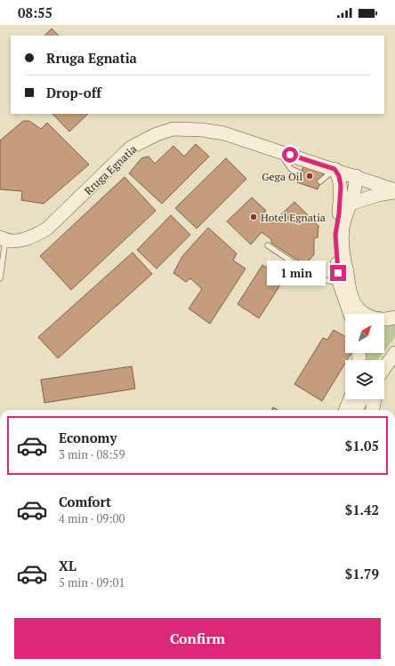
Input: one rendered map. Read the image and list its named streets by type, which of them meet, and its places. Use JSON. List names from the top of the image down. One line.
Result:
{"streets":{"main road":["Rruga Egnatia"]},"places":["Gega Oil","Hotel Egnatia"],"north":"top right","page":{"status":"08:55","banner":["Rruga Egnatia","Drop-off"],"bubble":"1 min","list":[{"name":"Economy","note":"3 min · 08:59","value":"$1.05"},{"name":"Comfort","note":"4 min · 09:00","value":"$1.42"},{"name":"XL","note":"5 min · 09:01","value":"$1.79"}],"buttons":"Confirm"}}
